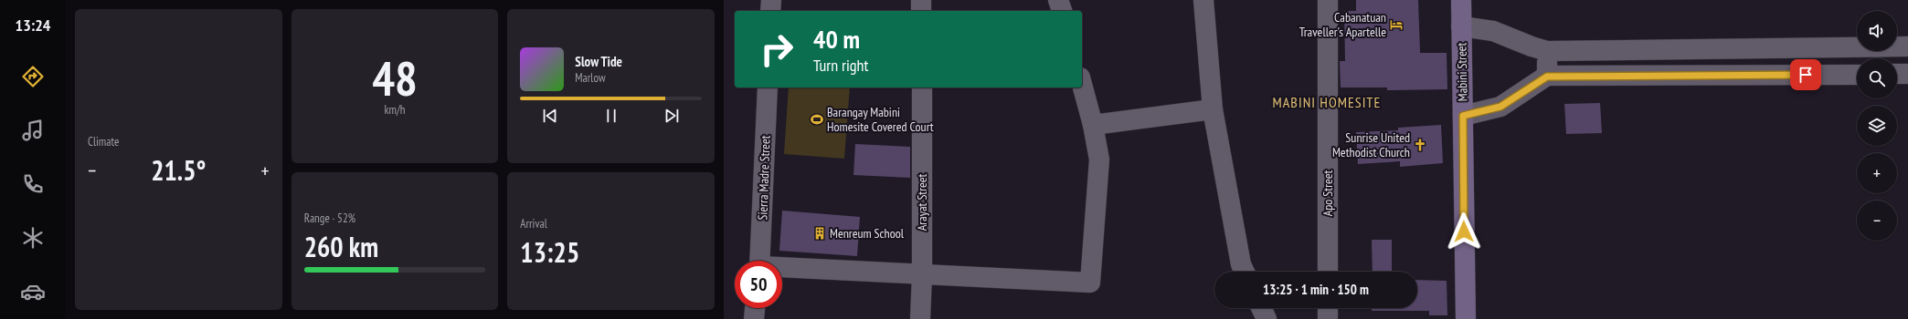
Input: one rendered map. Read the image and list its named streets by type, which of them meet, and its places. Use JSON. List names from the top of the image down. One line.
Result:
{"streets":{"main road":["Mabini Street"],"street":["Sierra Madre Street","Apo Street","Arayat Street"]},"districts":["MABINI HOMESITE"],"places":{"hotel":["Cabanatuan Traveller's Apartelle"],"sports":["Barangay Mabini Homesite Covered Court"],"church":["Sunrise United Methodist Church"],"building":["Menreum School"]},"page":{"tabs":"13:24","tile":["Climate",["48","km/h"],["Range · 52%","260 km"],["Arrival","13:25"]],"map_buttons":["+","−"],"turn":["40 m","Turn right"],"song":["Slow Tide","Marlow"],"heat":["−","21.5°","+"],"limit":"50","trip":"13:25 · 1 min · 150 m"}}
